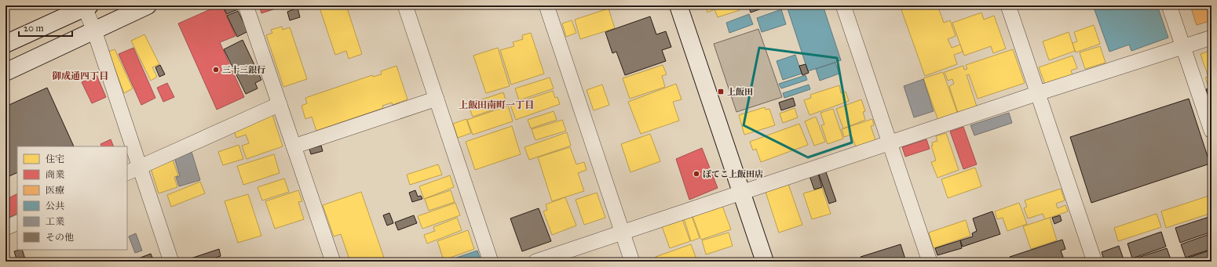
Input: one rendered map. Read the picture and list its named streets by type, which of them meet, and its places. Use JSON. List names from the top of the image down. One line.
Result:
{"districts":["御成通四丁目","上飯田南町一丁目"],"places":{"other":["三十三銀行","ぼてこ上飯田店"],"transit":["上飯田"]},"legend":["住宅","商業","医療","公共","工業","その他"],"scale_bar":"20 m"}
